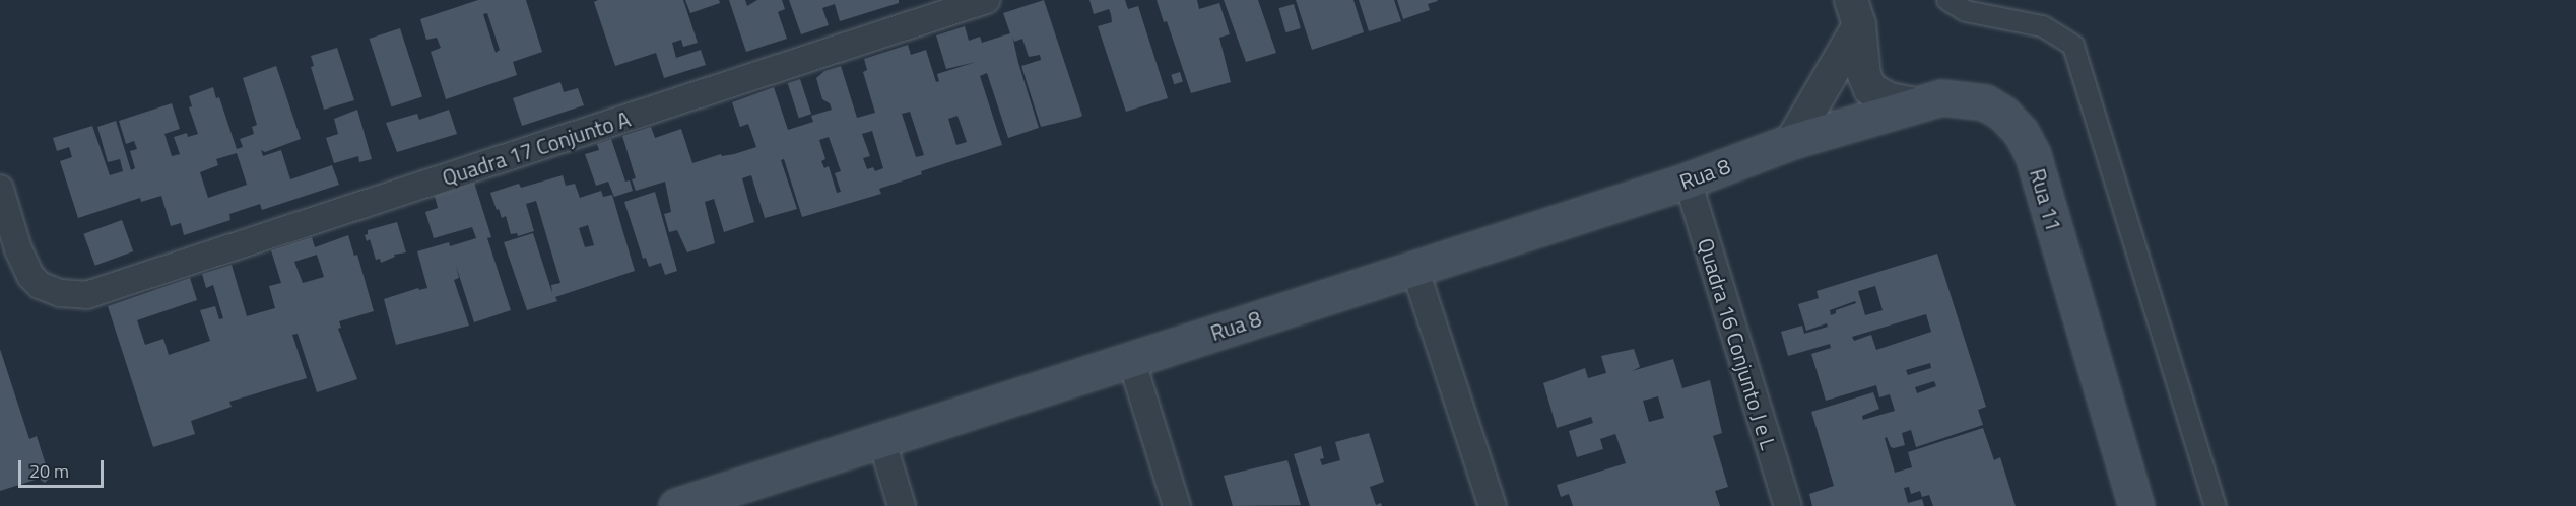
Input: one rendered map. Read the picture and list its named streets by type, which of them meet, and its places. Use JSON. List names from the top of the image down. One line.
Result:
{"streets":{"main road":["Rua 8","Rua 11"],"street":["Quadra 17 Conjunto A","Quadra 16 Conjunto J e L"]},"crossings":[["Rua 8","Rua 11"],["Rua 8","Quadra 16 Conjunto J e L"]],"scale_bar":"20 m"}
